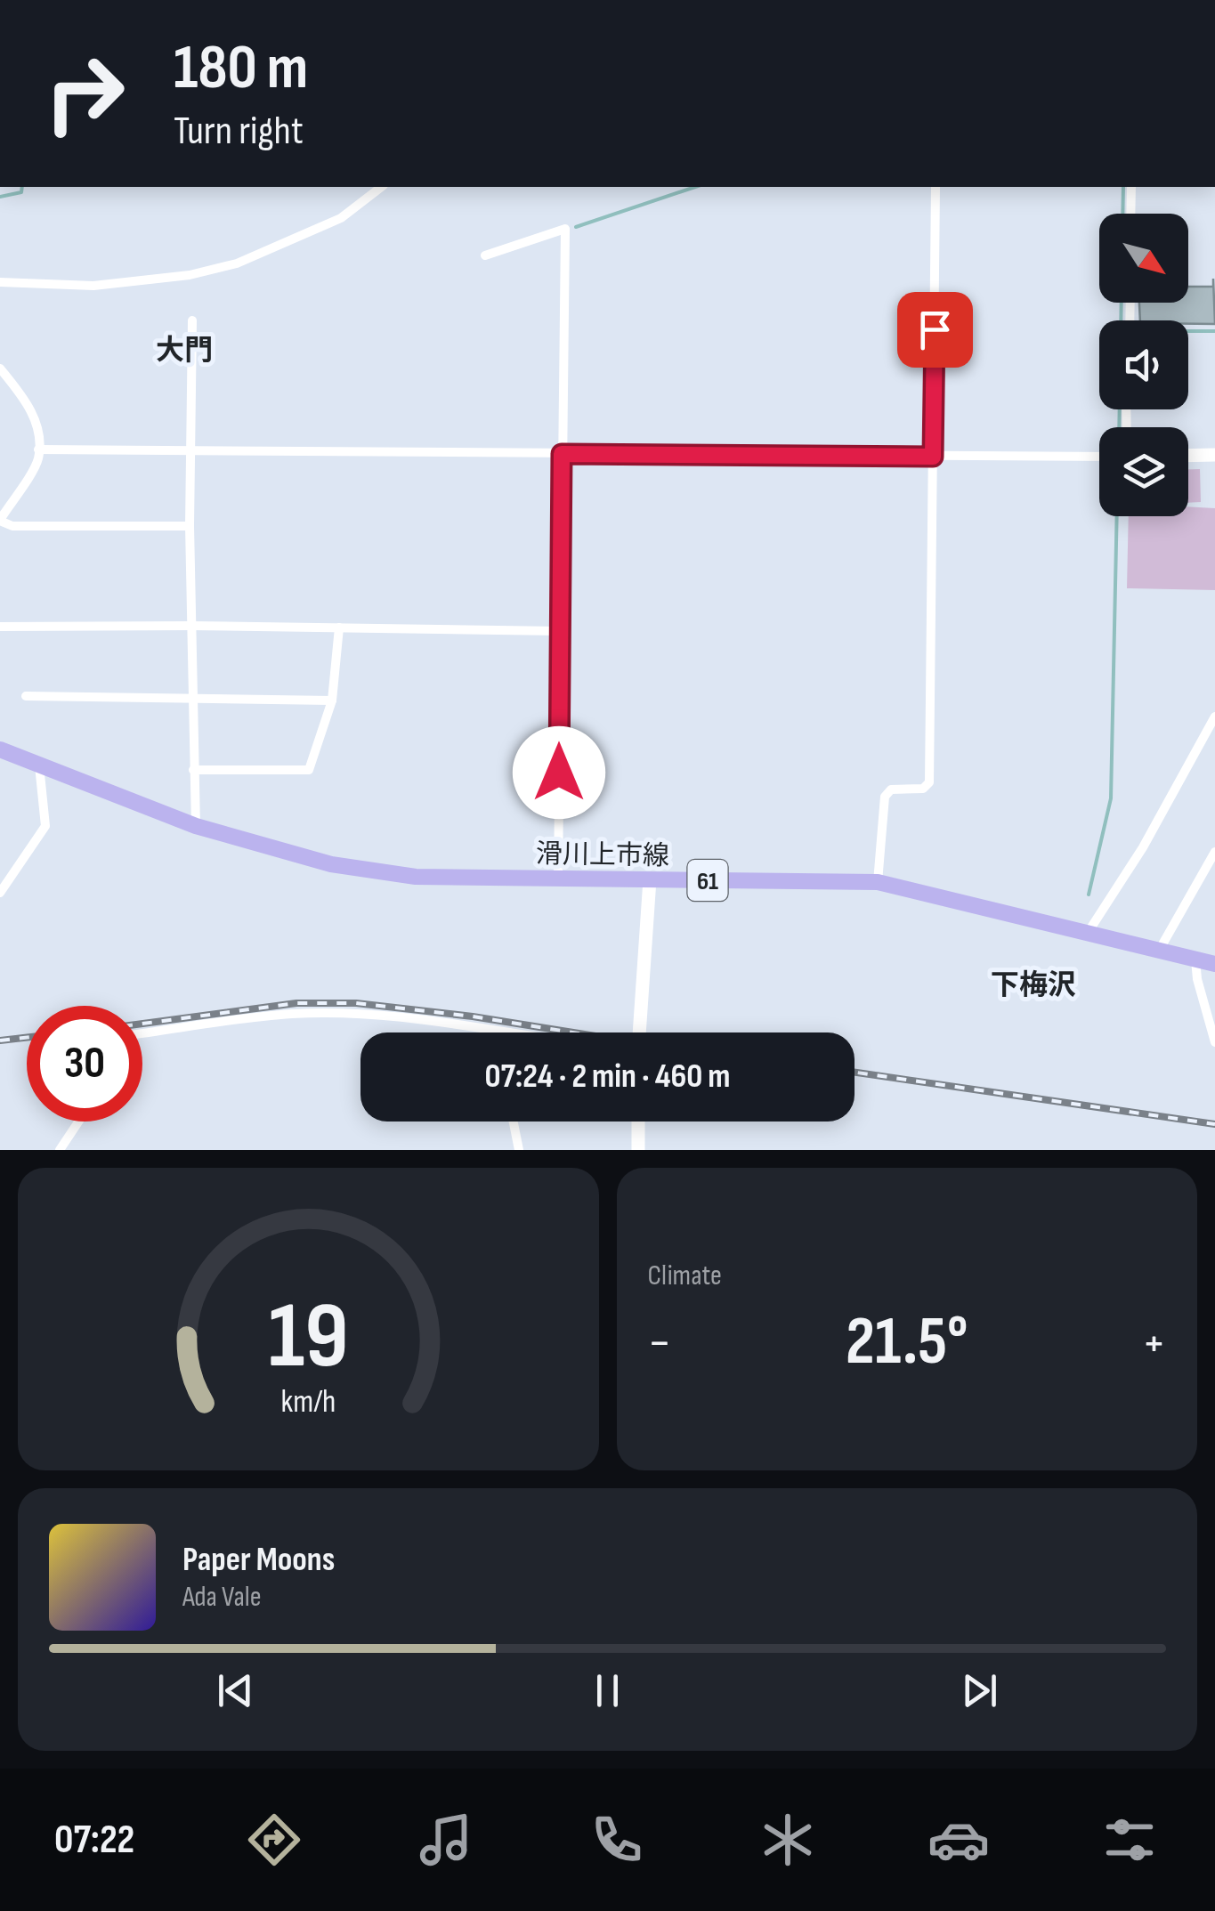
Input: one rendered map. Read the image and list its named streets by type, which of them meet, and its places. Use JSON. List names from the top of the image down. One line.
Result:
{"streets":{"main road":["滑川上市線","61"]},"districts":["大門","下梅沢"],"north":"bottom right","page":{"turn":["180 m","Turn right"],"limit":"30","trip":"07:24 · 2 min · 460 m","tile":"Climate","heat":["−","21.5°","+"],"song":["Paper Moons","Ada Vale"],"tabs":"07:22","gauge":["19","km/h"]}}
